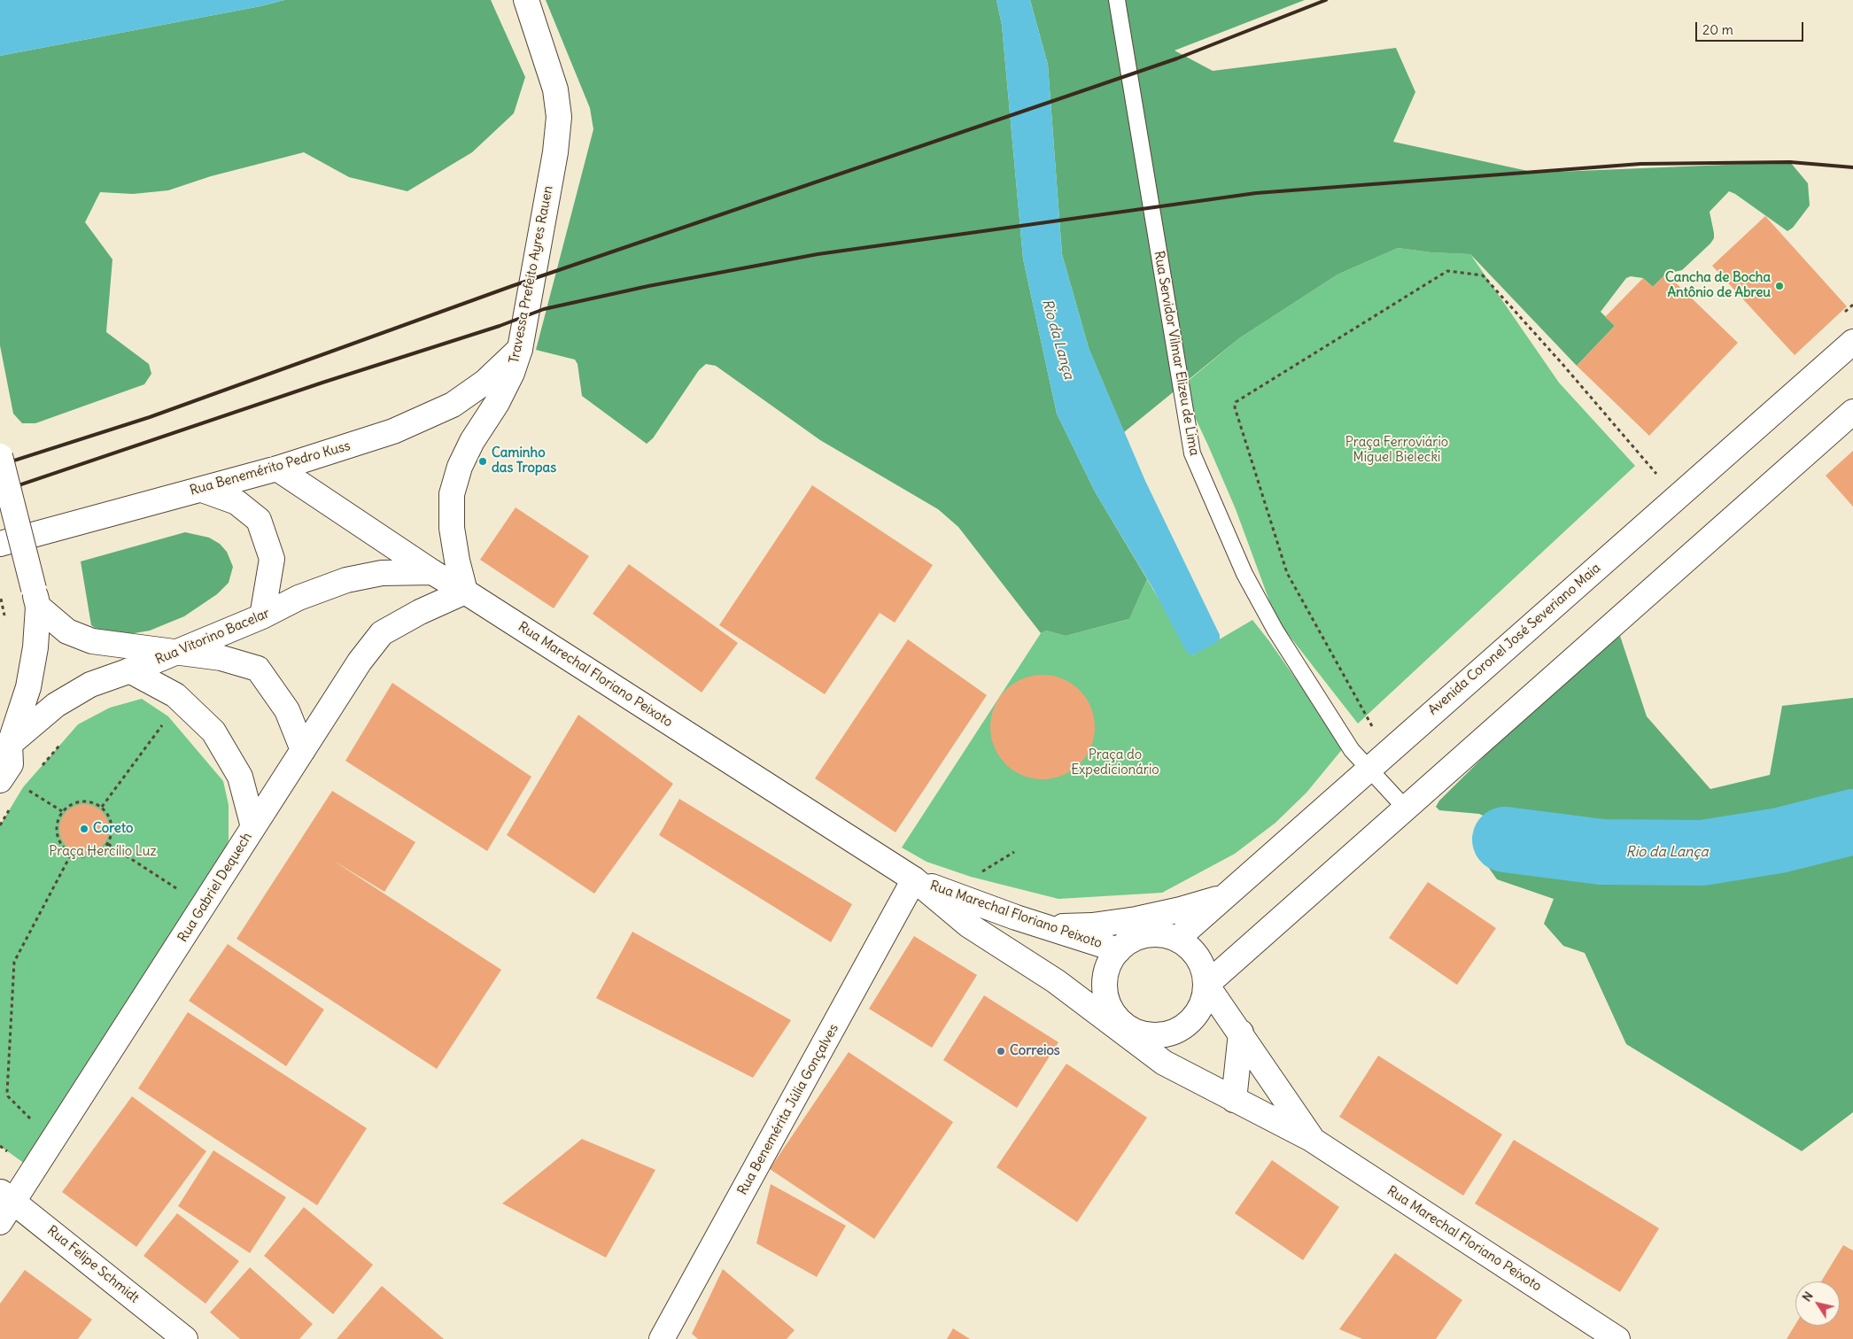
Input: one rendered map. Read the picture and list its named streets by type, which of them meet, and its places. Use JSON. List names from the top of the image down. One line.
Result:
{"streets":{"main road":["Travessa Prefeito Ayres Rauen","Rua Benemérito Pedro Kuss","Rua Vitorino Bacelar","Avenida Coronel José Severiano Maia","Rua Marechal Floriano Peixoto","Rua Gabriel Dequech","Rua Benemérita Júlia Gonçalves","Rua Felipe Schmidt"],"lane":["Rua Servidor Vilmar Elizeu de Lima"]},"crossings":[["Travessa Prefeito Ayres Rauen","Rua Benemérito Pedro Kuss"],["Travessa Prefeito Ayres Rauen","Rua Marechal Floriano Peixoto"],["Travessa Prefeito Ayres Rauen","Rua Gabriel Dequech"],["Rua Servidor Vilmar Elizeu de Lima","Avenida Coronel José Severiano Maia"],["Rua Benemérito Pedro Kuss","Rua Marechal Floriano Peixoto"],["Rua Vitorino Bacelar","Rua Marechal Floriano Peixoto"],["Avenida Coronel José Severiano Maia","Rua Marechal Floriano Peixoto"],["Rua Marechal Floriano Peixoto","Rua Gabriel Dequech"],["Rua Marechal Floriano Peixoto","Rua Benemérita Júlia Gonçalves"],["Rua Gabriel Dequech","Rua Felipe Schmidt"]],"water":["Rio da Lança"],"parks":["Praça Ferroviário Miguel Bielecki","Praça do Expedicionário","Praça Hercílio Luz"],"places":["Cancha de Bocha Antônio de Abreu","Caminho das Tropas","Coreto","Correios"],"scale_bar":"20 m","north":"top left"}
